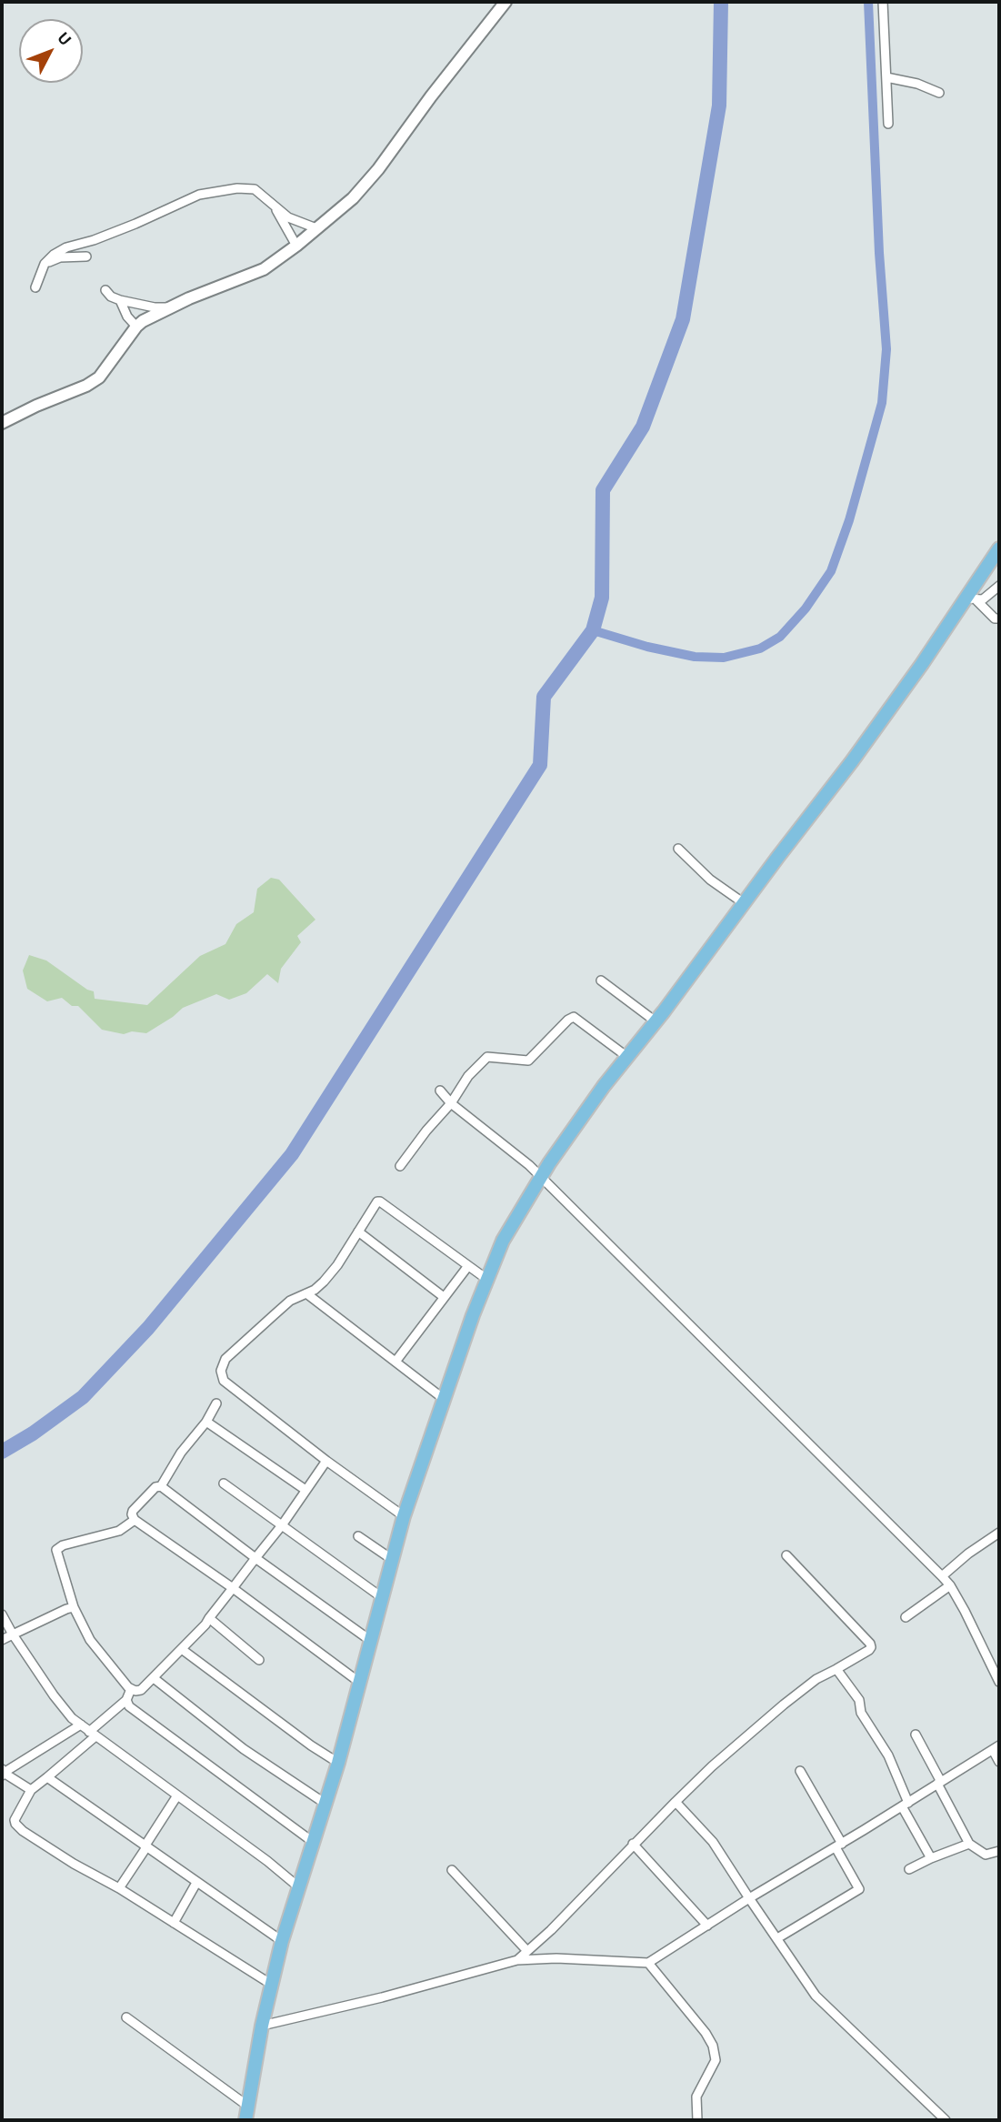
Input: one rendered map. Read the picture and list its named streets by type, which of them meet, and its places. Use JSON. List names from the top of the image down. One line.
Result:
{"north":"top right"}
